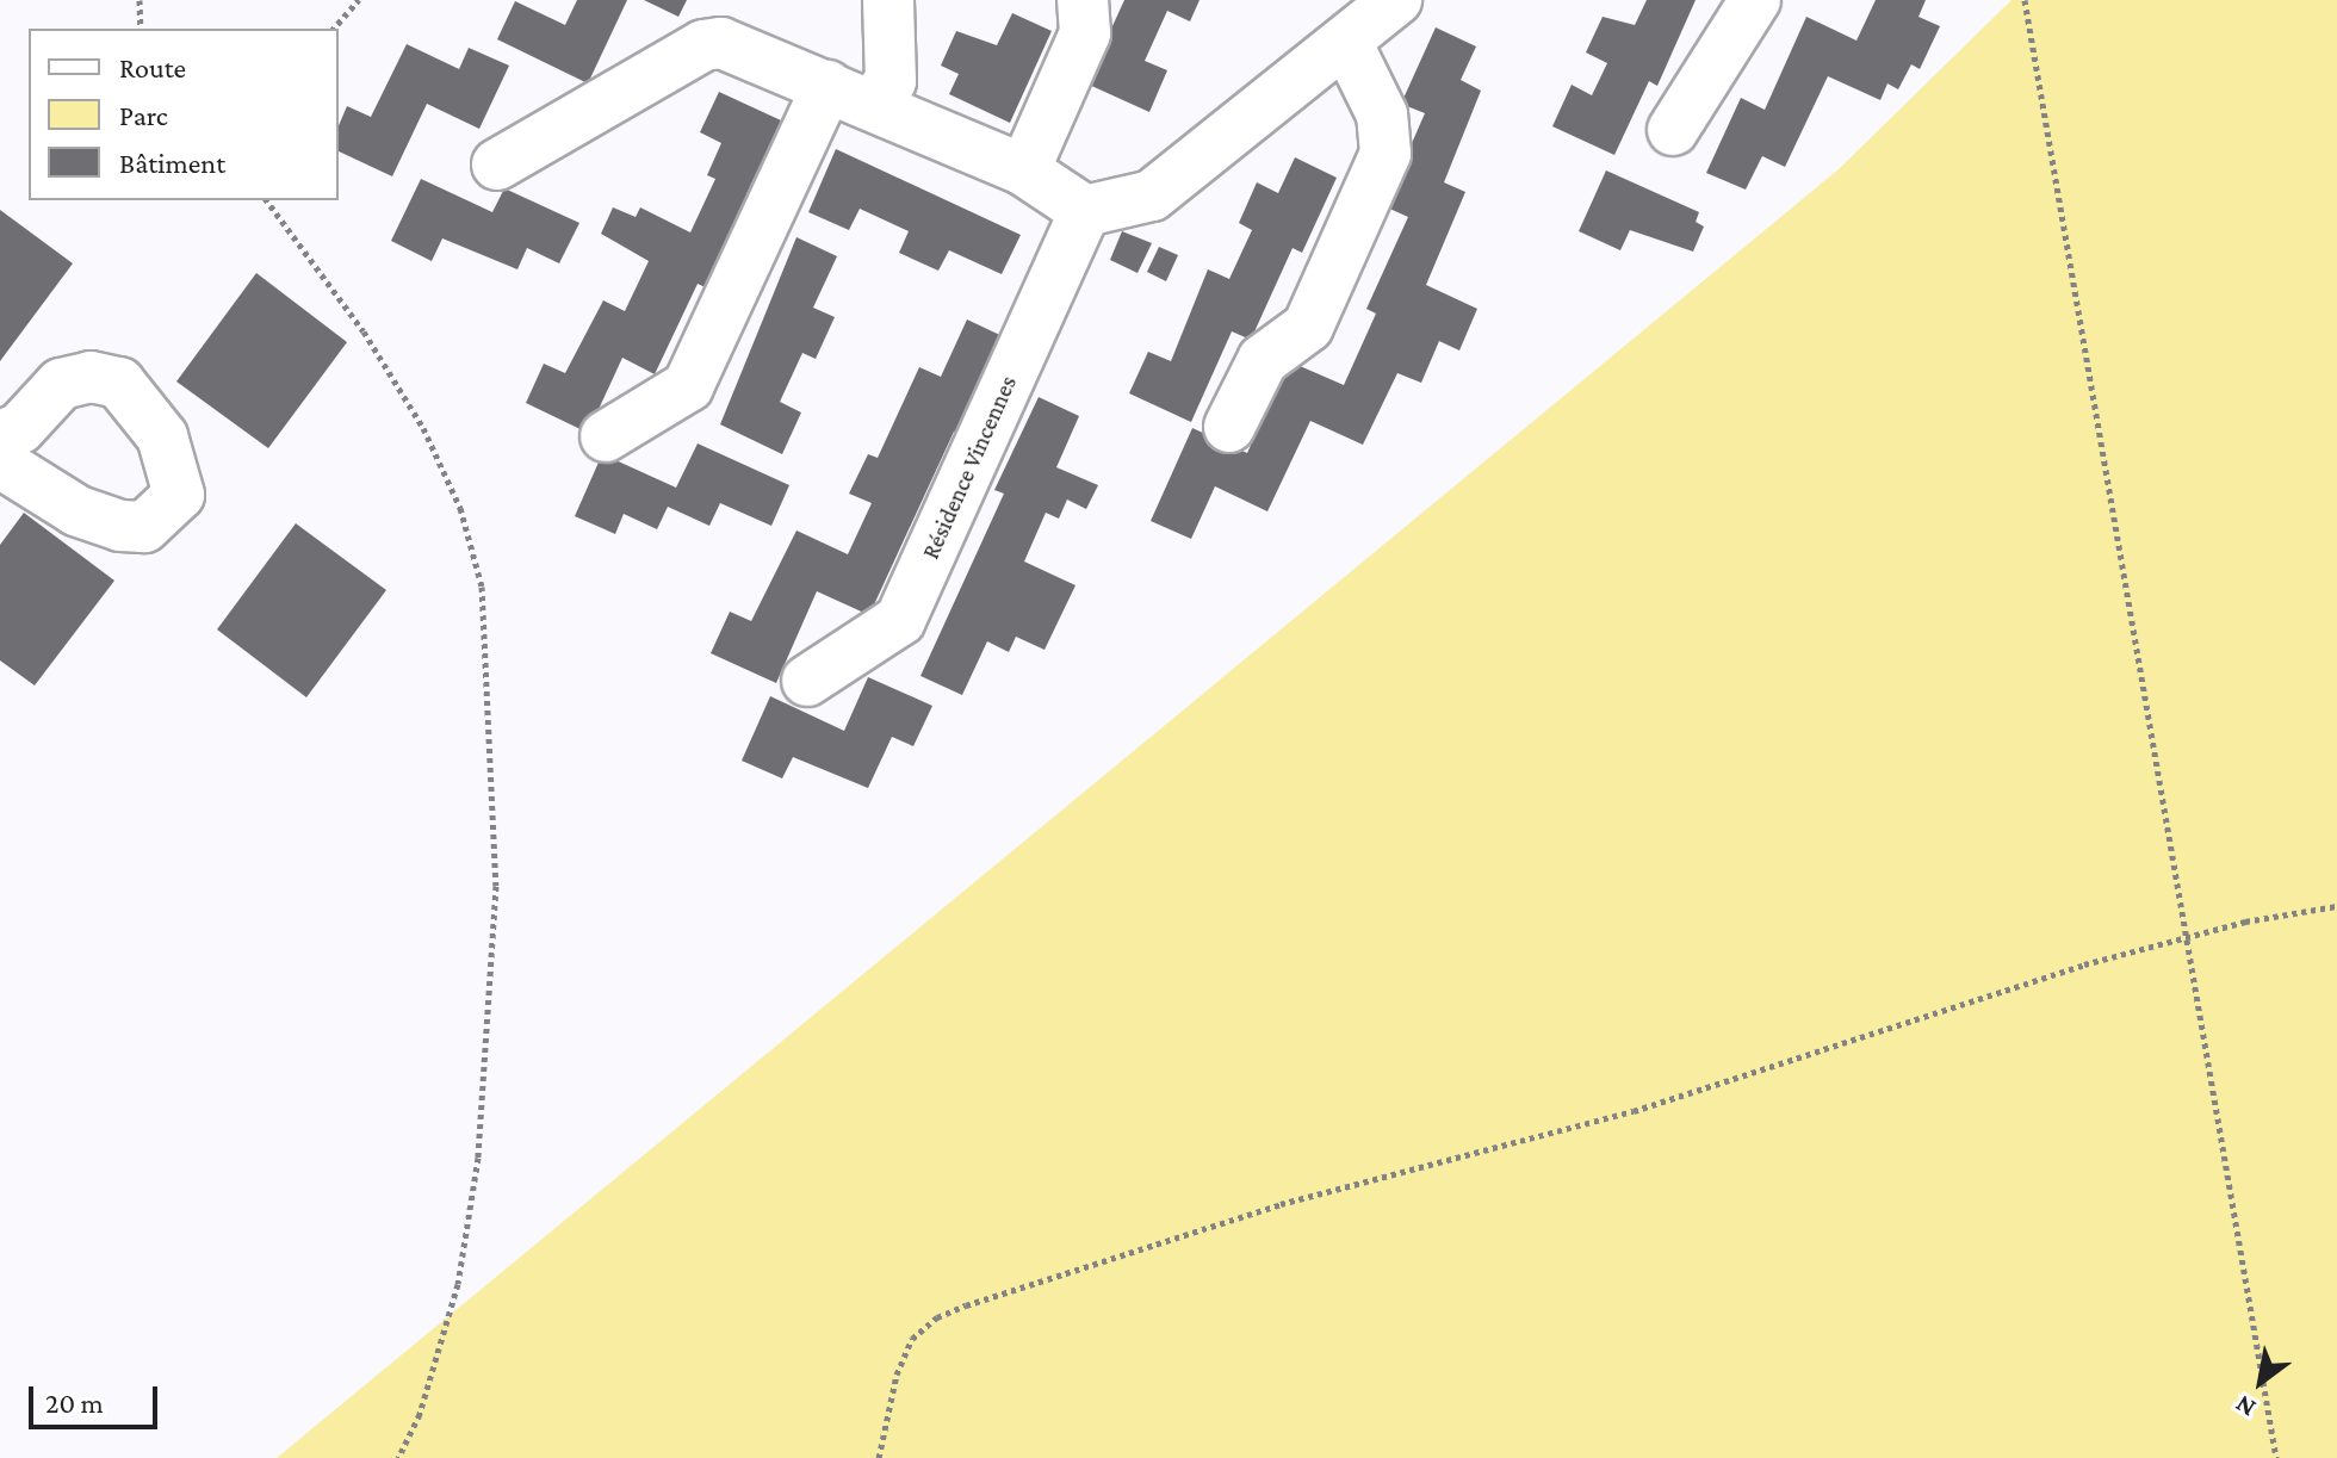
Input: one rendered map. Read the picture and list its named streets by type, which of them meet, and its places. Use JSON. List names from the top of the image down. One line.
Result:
{"streets":{"street":["Résidence Vincennes"]},"legend":["Route","Parc","Bâtiment"],"scale_bar":"20 m","north":"bottom left"}
